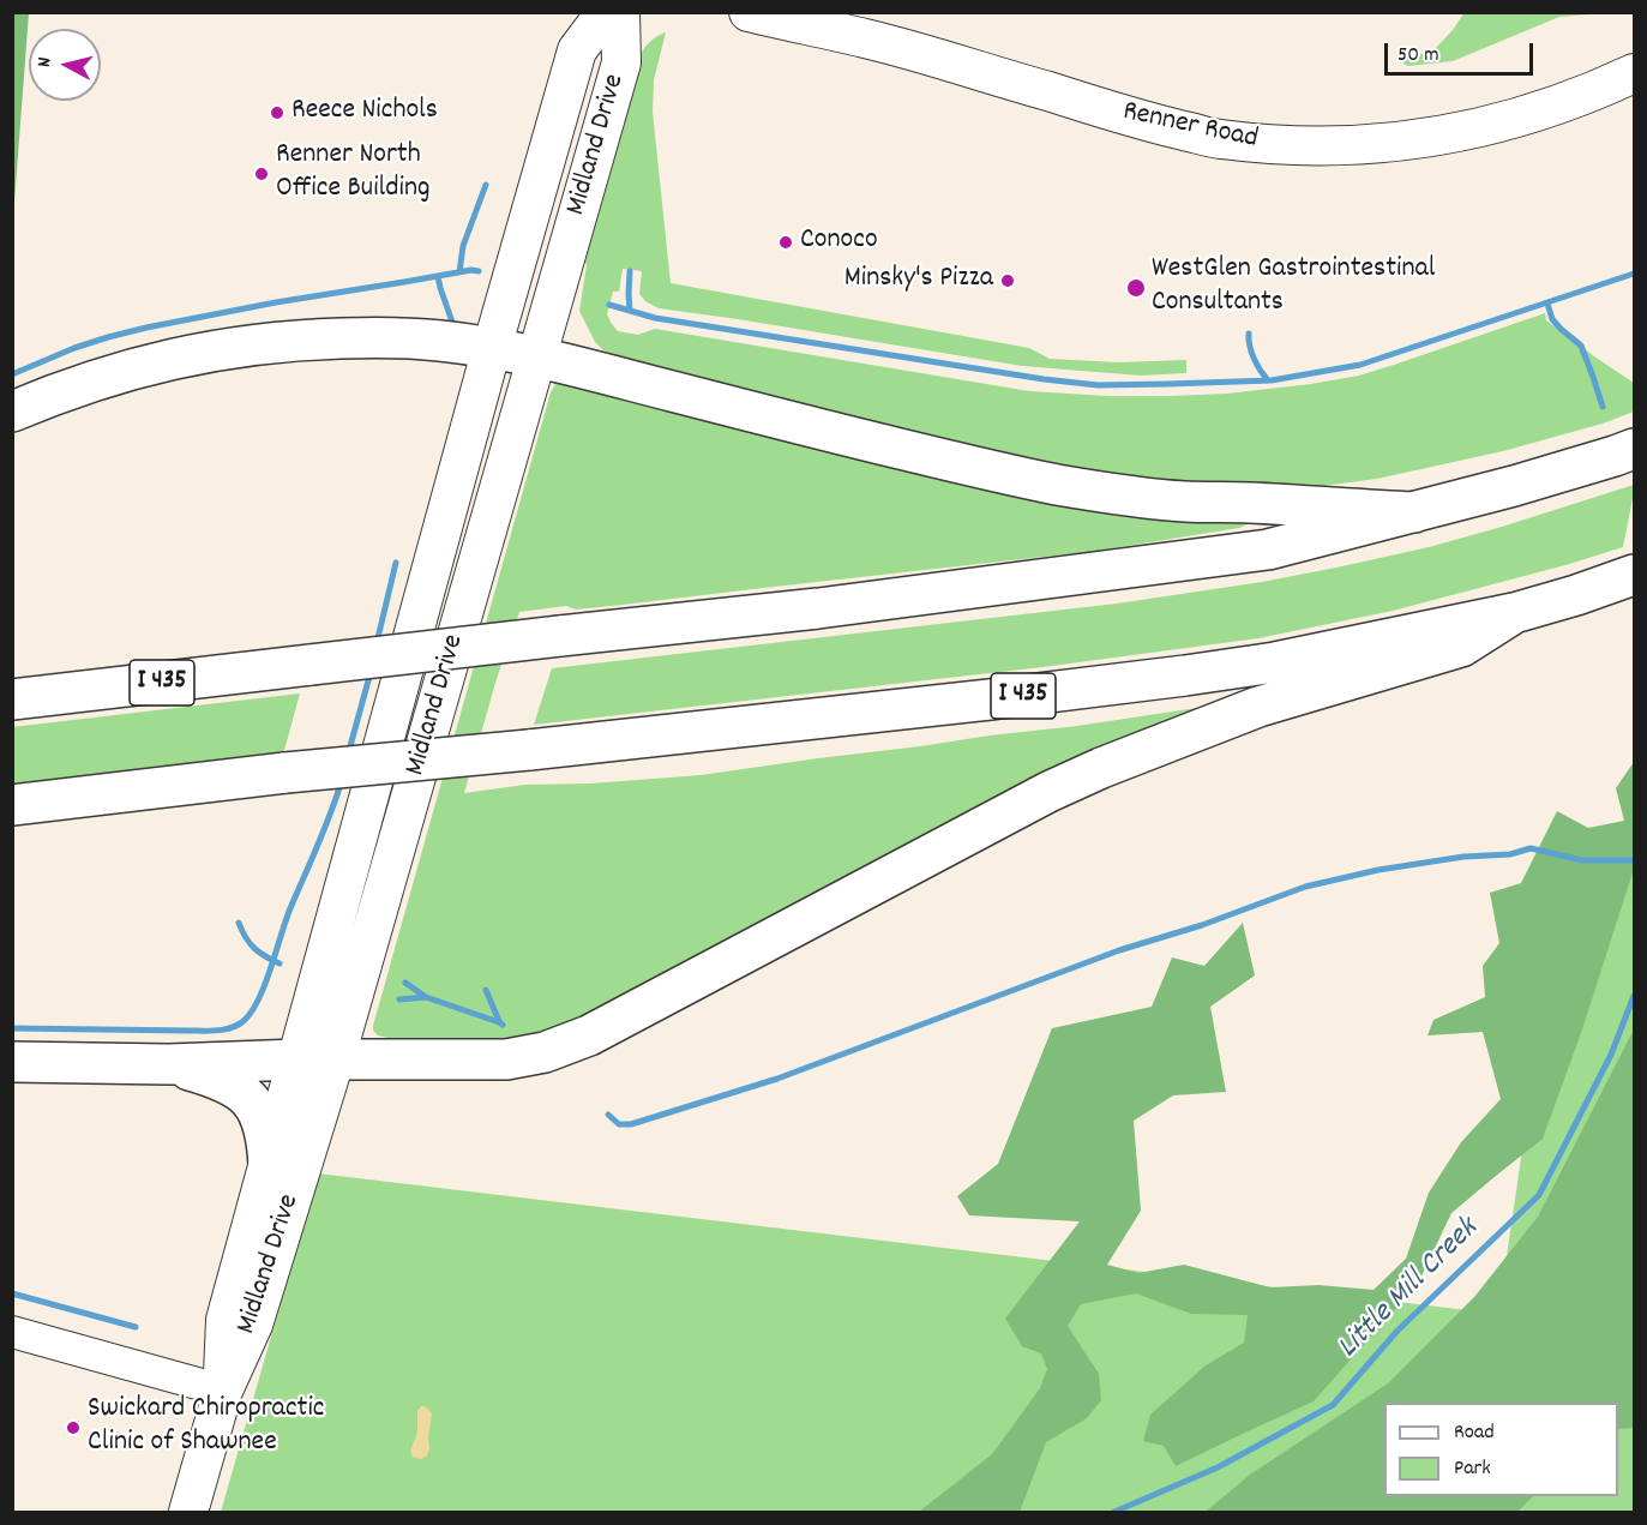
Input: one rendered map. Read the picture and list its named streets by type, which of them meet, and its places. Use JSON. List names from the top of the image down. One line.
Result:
{"streets":{"highway":["I 435"],"main road":["Renner Road","Midland Drive"]},"water":["Little Mill Creek"],"places":["Reece Nichols","Renner North Office Building","Conoco","Minsky's Pizza","WestGlen Gastrointestinal Consultants","Swickard Chiropractic Clinic of Shawnee"],"legend":["Road","Park"],"scale_bar":"50 m","north":"left"}
